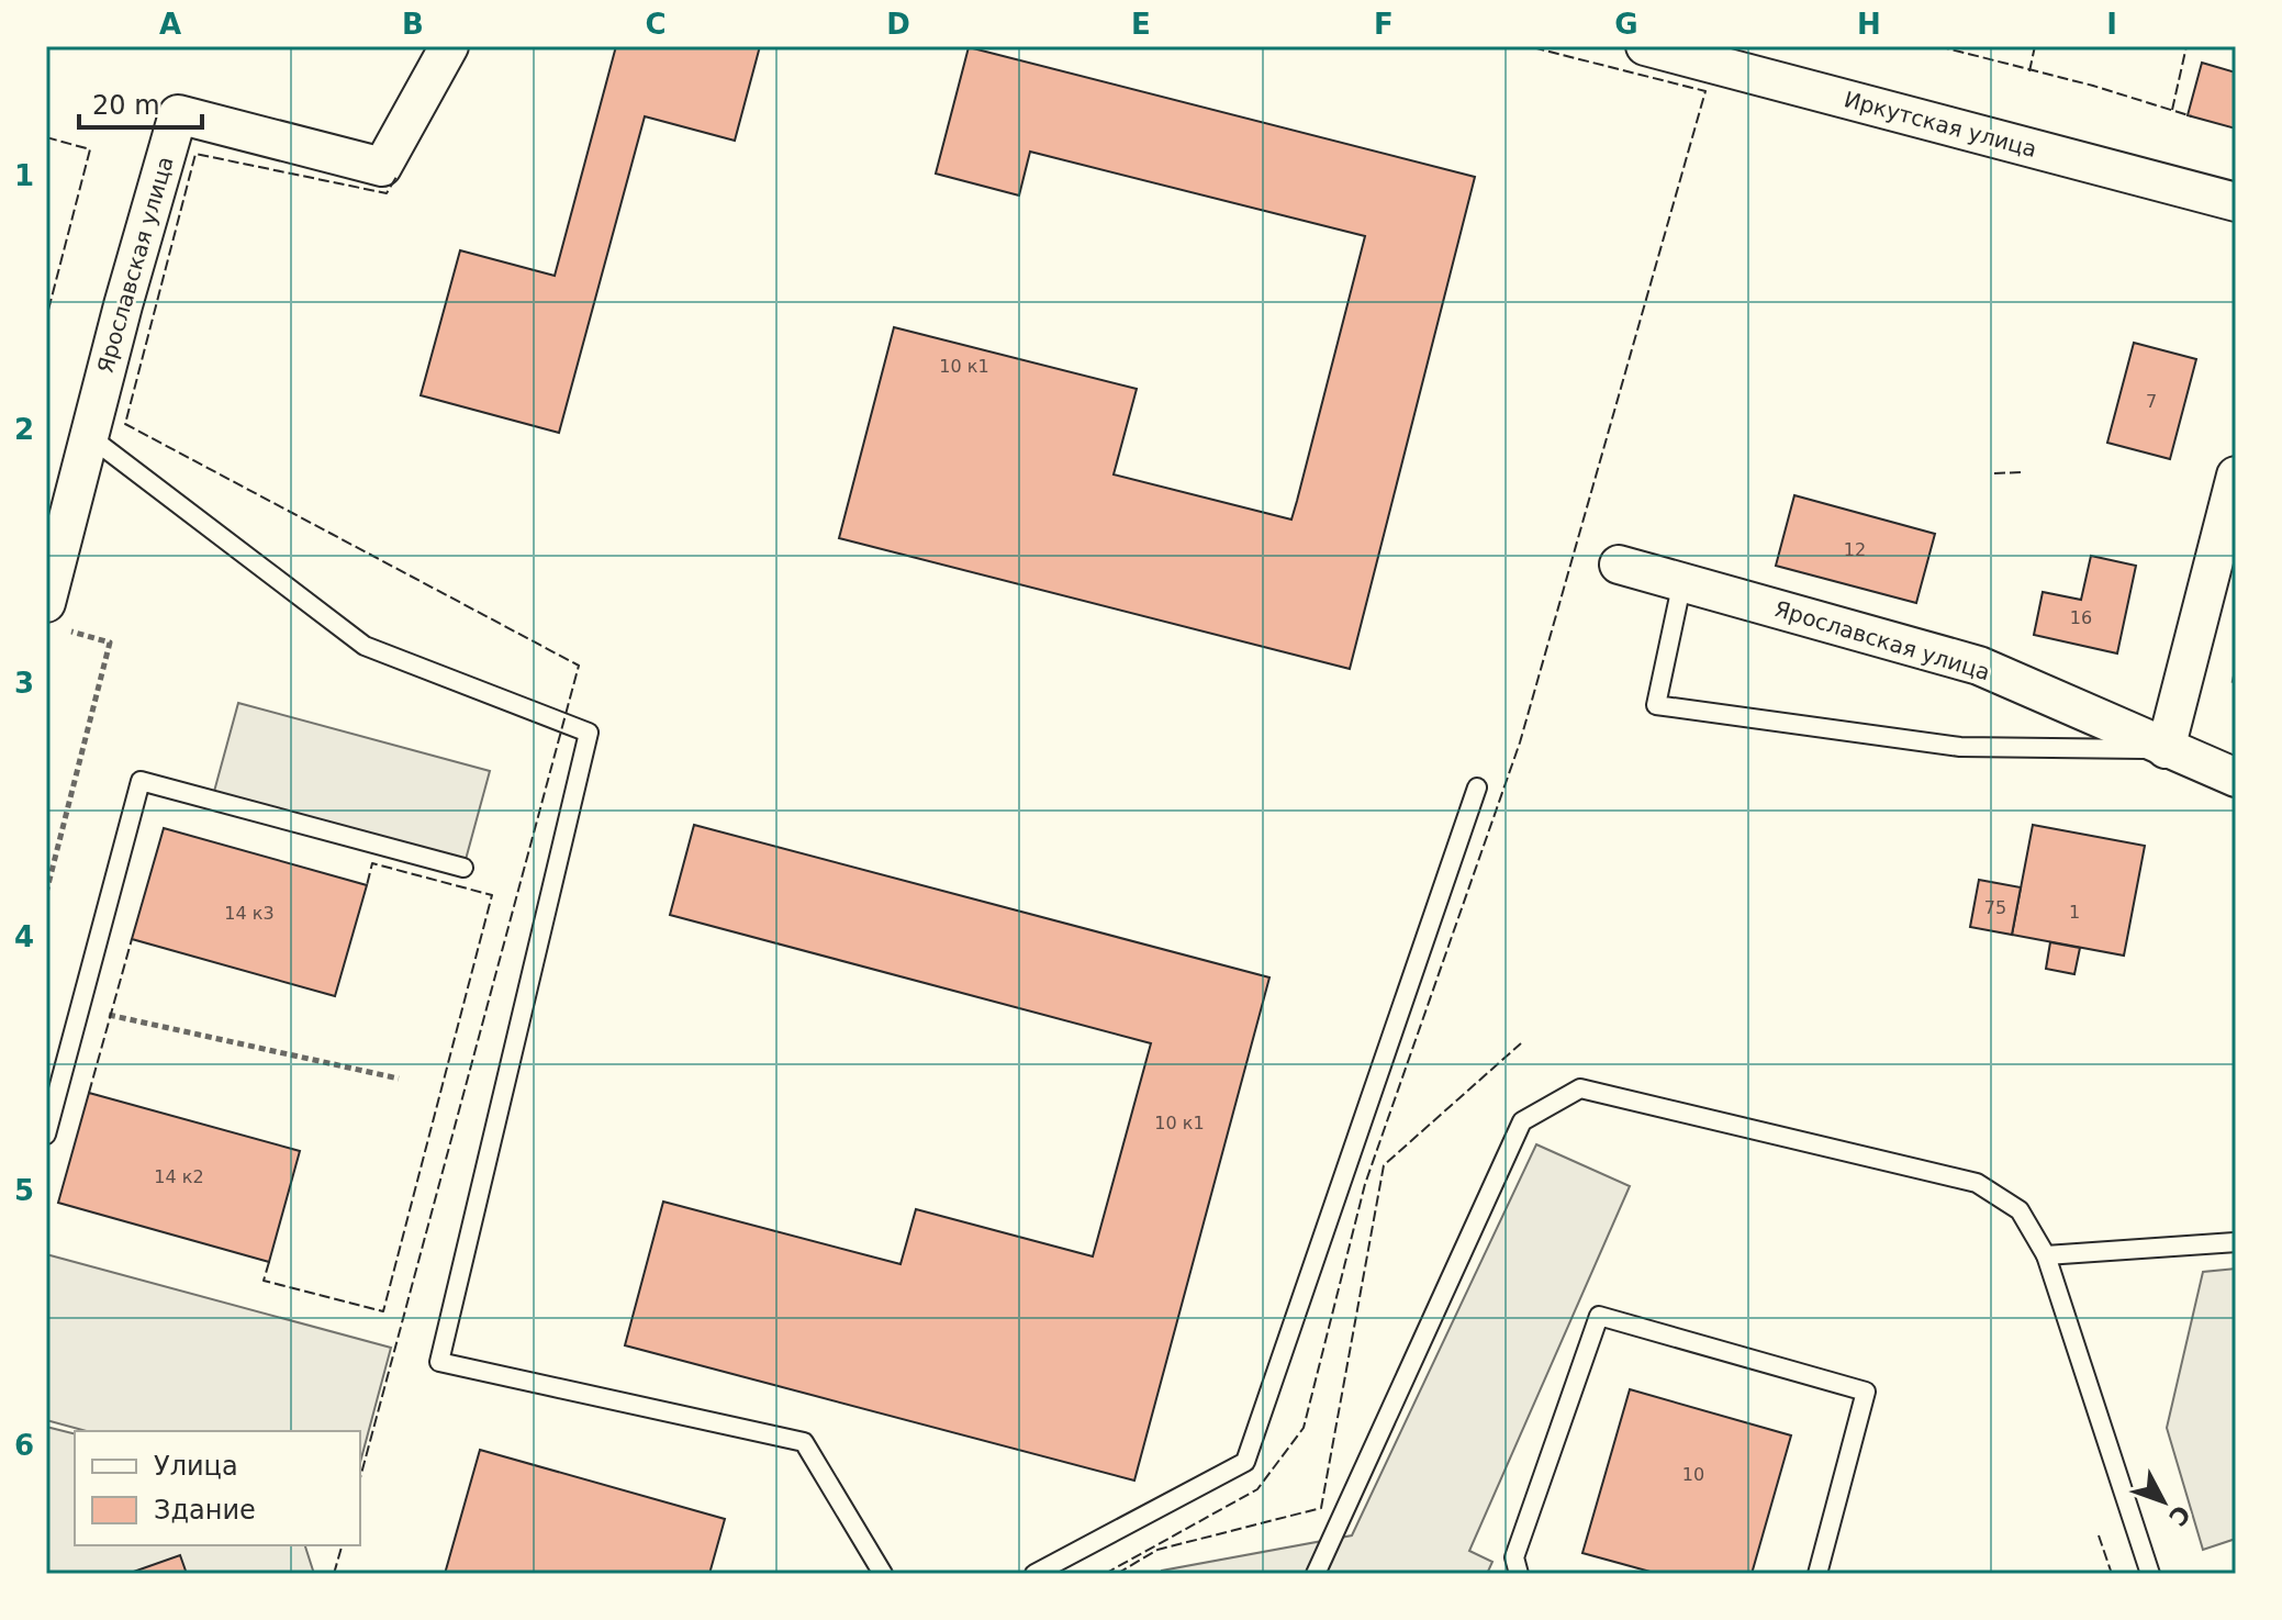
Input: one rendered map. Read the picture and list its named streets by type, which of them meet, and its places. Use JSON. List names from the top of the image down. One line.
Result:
{"streets":{"street":["Иркутская улица","Ярославская улица"]},"house_numbers":["10 к1","7","12","16","75","1","14 к3","10 к1","14 к2","10"],"legend":["Улица","Здание"],"scale_bar":"20 m","north":"bottom right","grid":{"columns":["A","B","C","D","E","F","G","H","I"],"rows":["1","2","3","4","5","6"]}}
